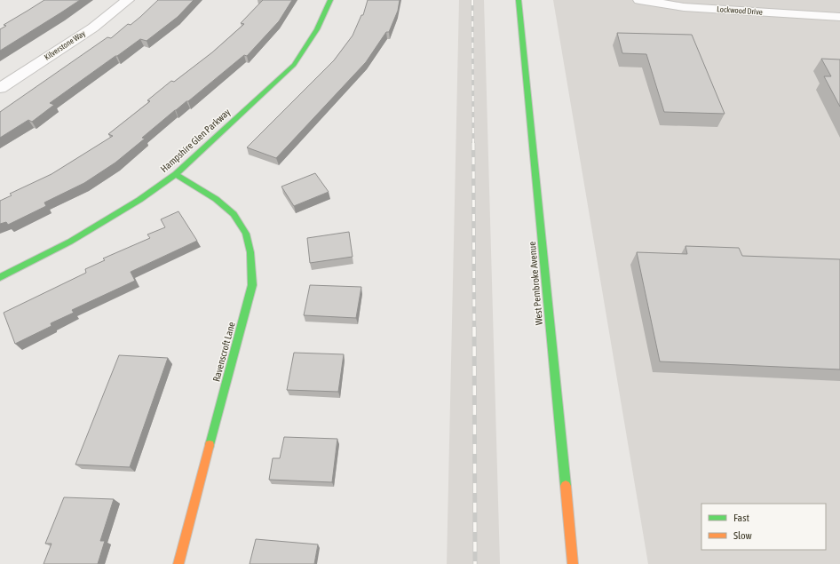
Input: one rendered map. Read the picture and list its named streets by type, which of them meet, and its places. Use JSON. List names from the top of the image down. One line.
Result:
{"streets":{"street":["Lockwood Drive","Kilverstone Way","Hampshire Glen Parkway","West Pembroke Avenue","Ravenscroft Lane"]},"crossings":[["Hampshire Glen Parkway","Ravenscroft Lane"]],"legend":["Fast","Slow"]}
